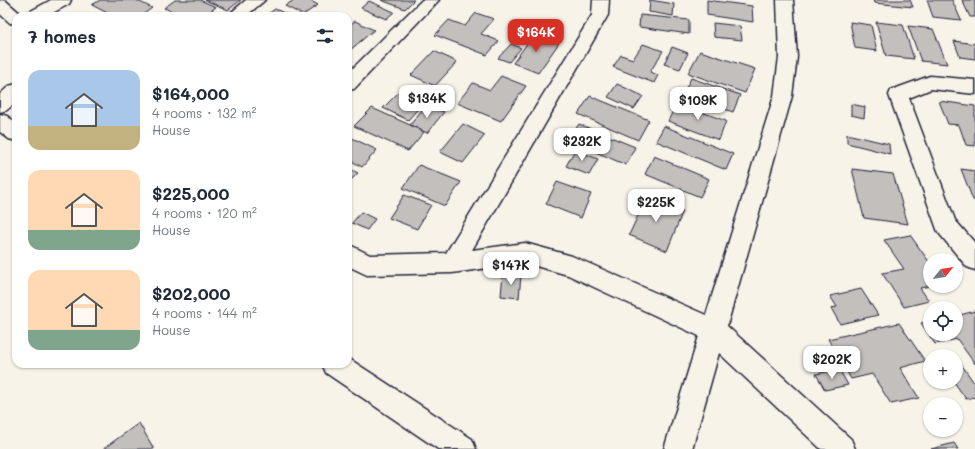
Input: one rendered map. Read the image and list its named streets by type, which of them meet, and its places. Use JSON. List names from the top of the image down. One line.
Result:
{"north":"top right","page":{"heading":"7 homes","price":["$164K","$134K","$109K","$232K","$225K","$147K","$202K"],"list":[{"name":"$164,000","note":"4 rooms · 132 m² · House"},{"name":"$225,000","note":"4 rooms · 120 m² · House"},{"name":"$202,000","note":"4 rooms · 144 m² · House"}],"map_buttons":["+","−"]}}
